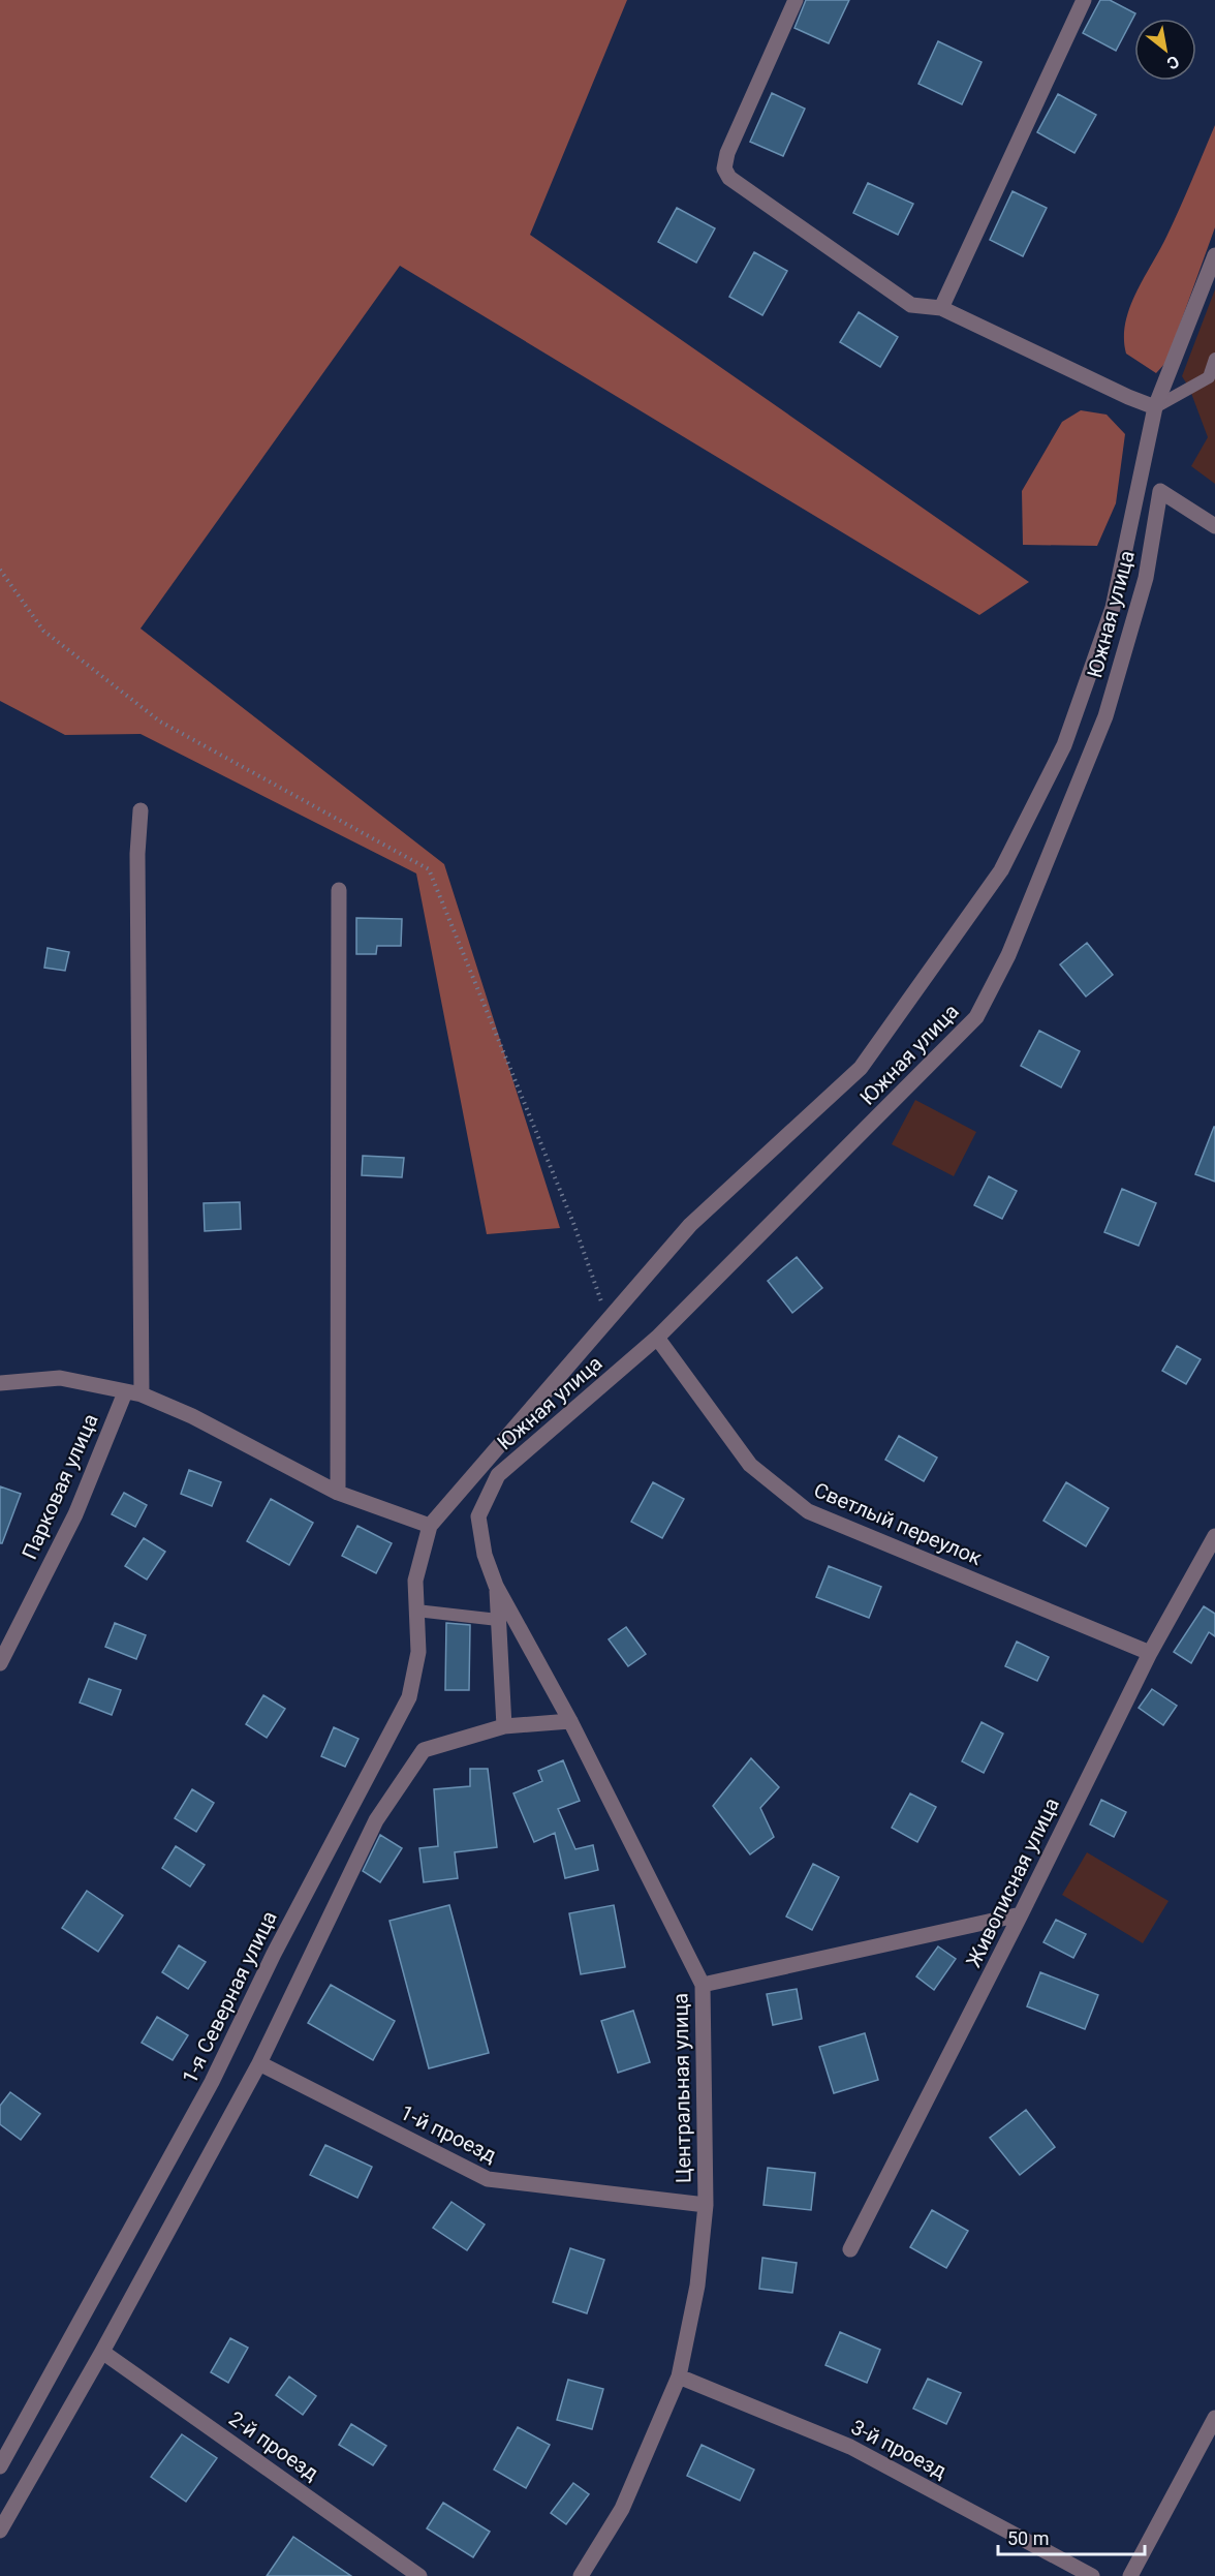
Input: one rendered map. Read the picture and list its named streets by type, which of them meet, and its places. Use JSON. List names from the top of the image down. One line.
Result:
{"streets":{"street":["Южная улица","Парковая улица","Светлый переулок","Живописная улица","1-я Северная улица","Центральная улица","1-й проезд","2-й проезд","3-й проезд"]},"crossings":[["Южная улица","Светлый переулок"],["Южная улица","Центральная улица"],["Светлый переулок","Живописная улица"],["Центральная улица","1-й проезд"],["Центральная улица","3-й проезд"]],"scale_bar":"50 m","north":"bottom right"}
